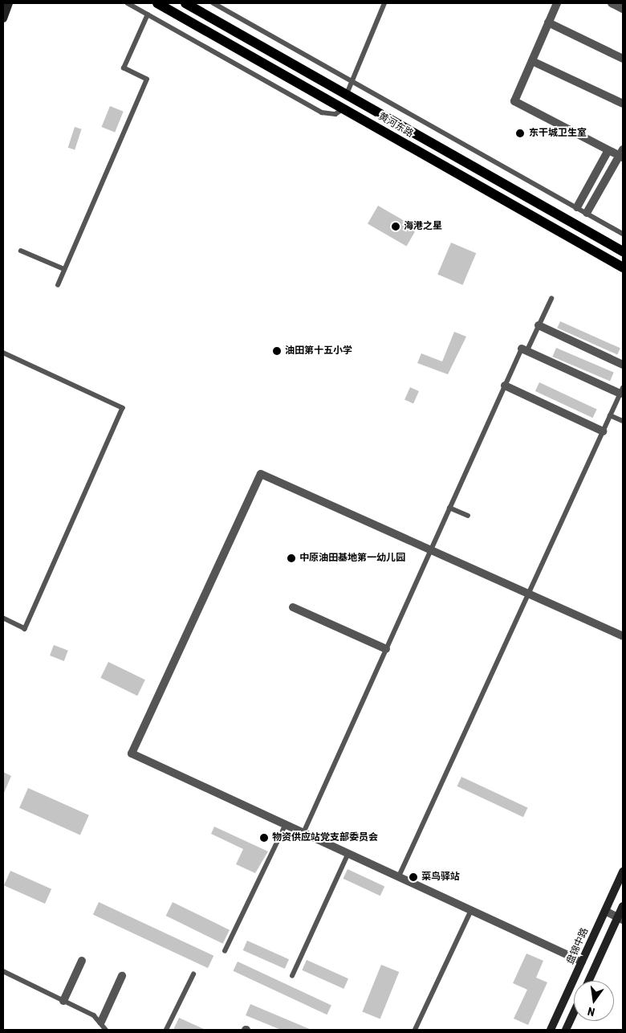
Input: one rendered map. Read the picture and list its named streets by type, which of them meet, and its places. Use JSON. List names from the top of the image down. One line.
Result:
{"streets":{"main road":["黄河东路","盘锦中路"]},"places":["东干城卫生室","海港之星","油田第十五小学","中原油田基地第一幼儿园","物资供应站党支部委员会","菜鸟驿站"],"north":"bottom"}
